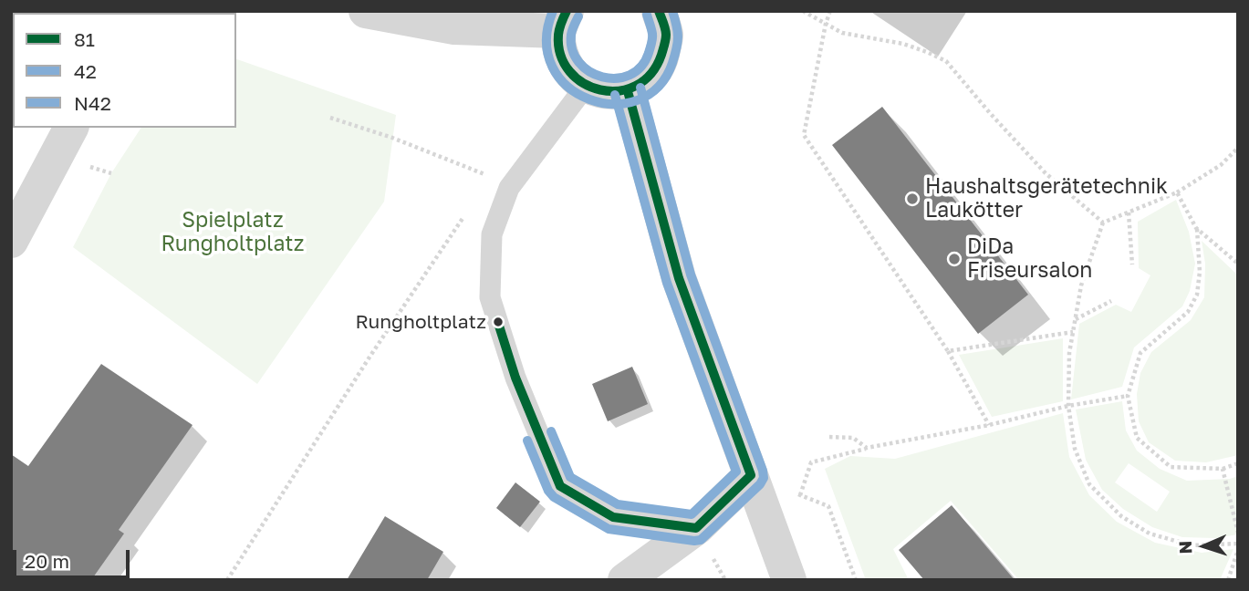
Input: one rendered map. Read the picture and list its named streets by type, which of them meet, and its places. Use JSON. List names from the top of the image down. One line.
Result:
{"parks":["Spielplatz Rungholtplatz"],"places":["Haushaltsgerätetechnik Laukötter","DiDa Friseursalon","Rungholtplatz"],"lines":["transit line 81","transit line 42","transit line N42"],"legend":["81","42","N42"],"scale_bar":"20 m","north":"left"}
